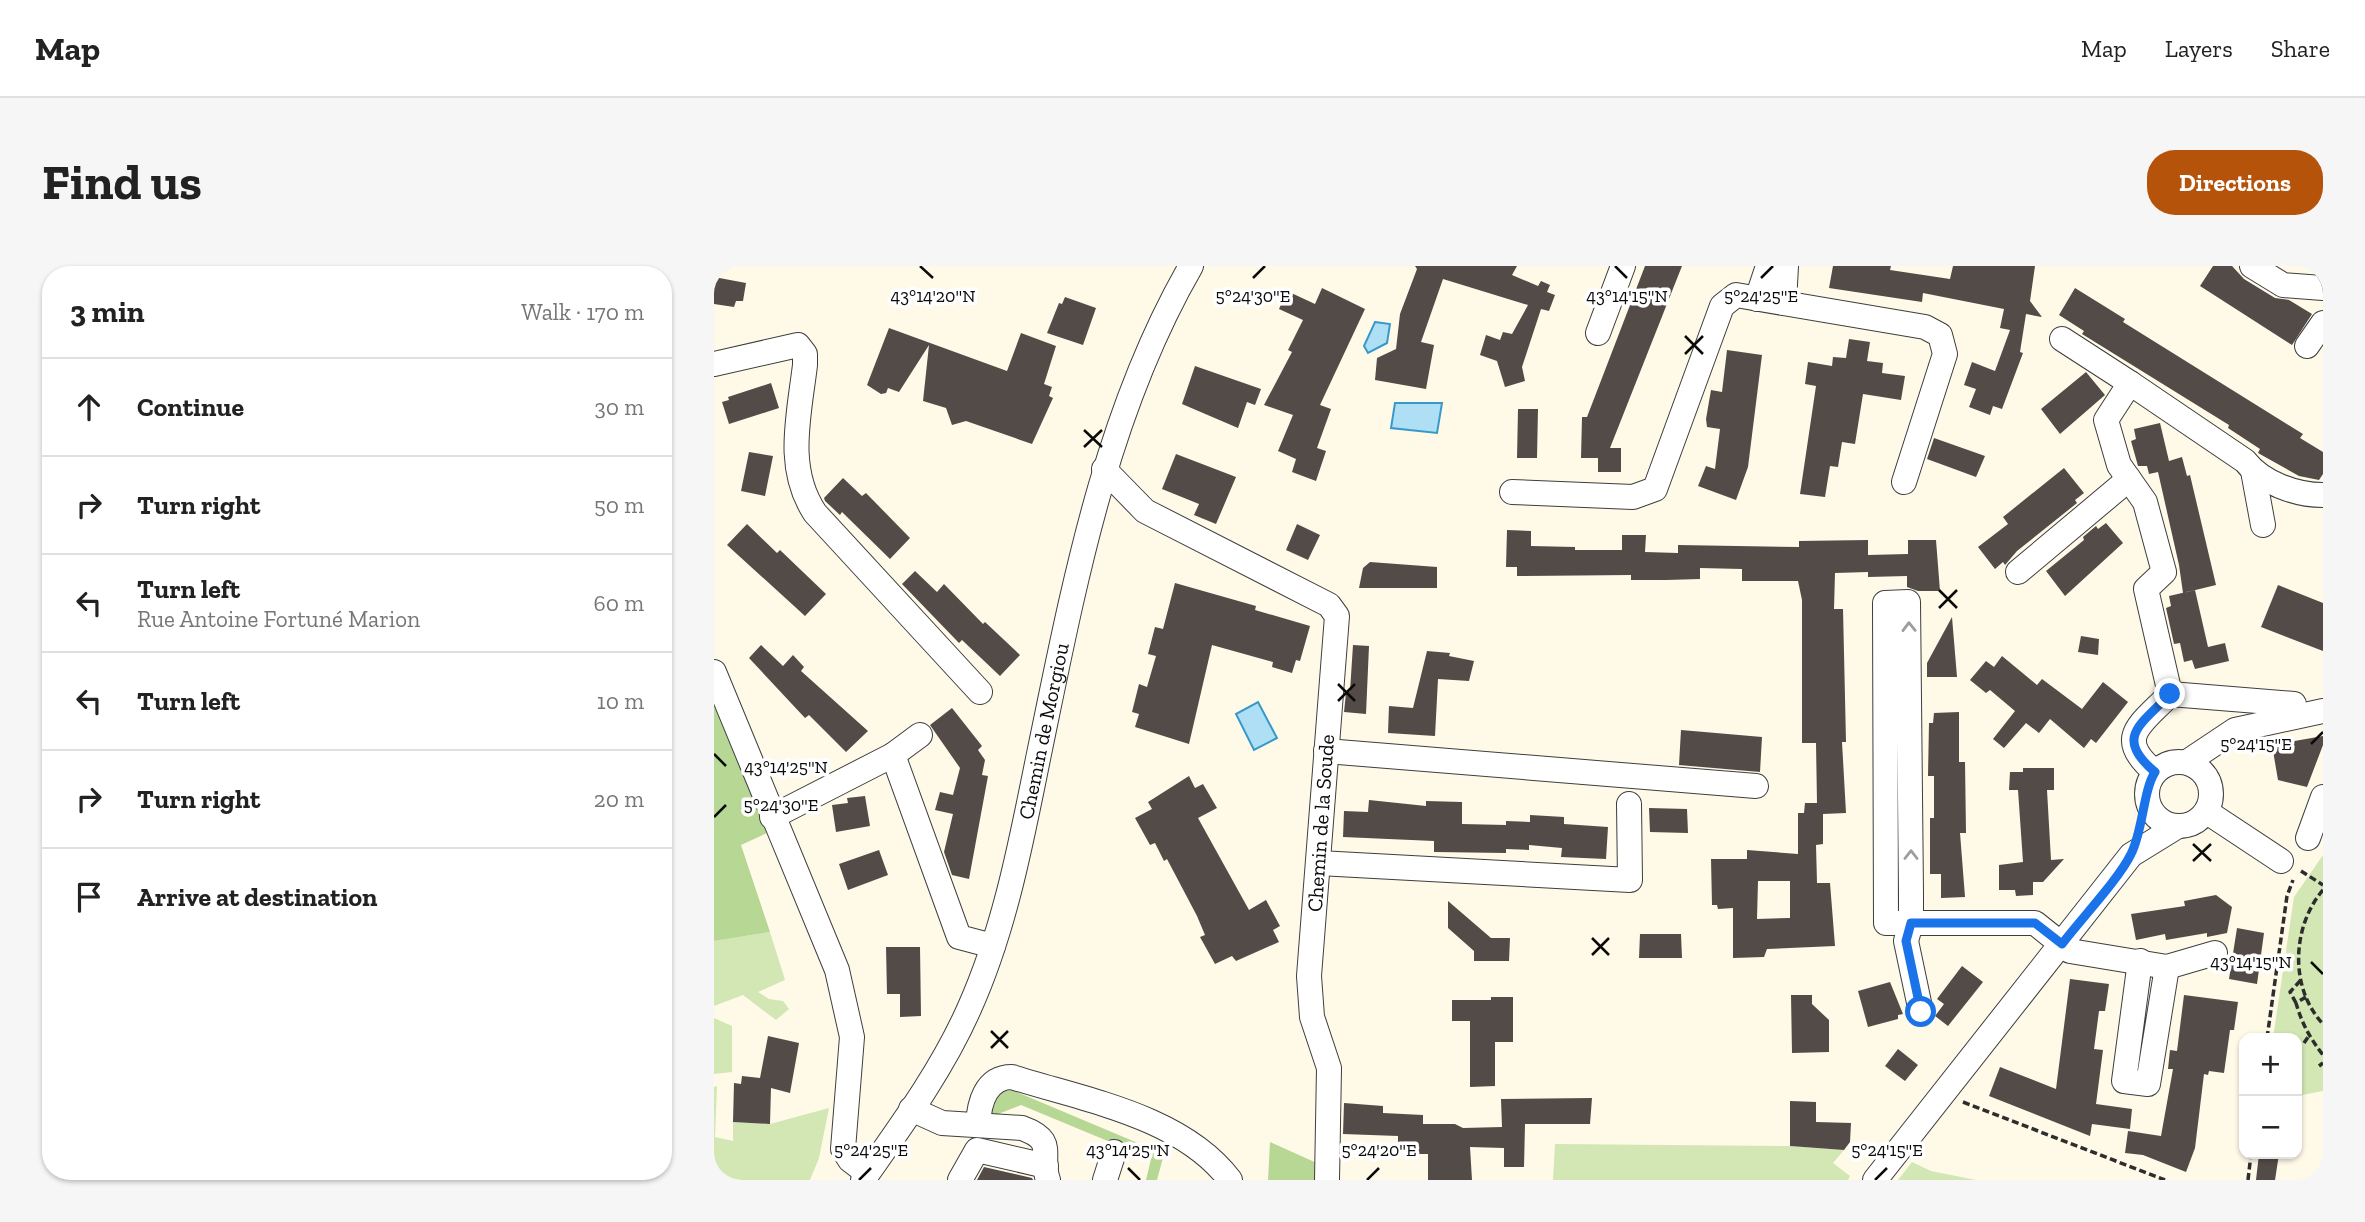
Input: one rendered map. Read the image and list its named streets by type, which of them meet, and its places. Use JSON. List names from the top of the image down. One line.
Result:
{"streets":{"street":["Chemin de Morgiou","Chemin de la Soude"]},"crossings":[["Chemin de Morgiou","Chemin de la Soude"]],"page":{"header":"Map","nav":["Map","Layers","Share"],"buttons":"Directions","title":"Find us","heading":["3 min","Walk · 170 m"],"list":[["Continue","30 m"],["Turn right","50 m"],["Turn left","Rue Antoine Fortuné Marion","60 m"],["Turn left","10 m"],["Turn right","20 m"],"Arrive at destination"],"map_buttons":["+","−"]},"coordinates":["43°14'20\"N","5°24'30\"E","43°14'15\"N","5°24'25\"E","5°24'15\"E","43°14'25\"N","5°24'20\"E"]}
